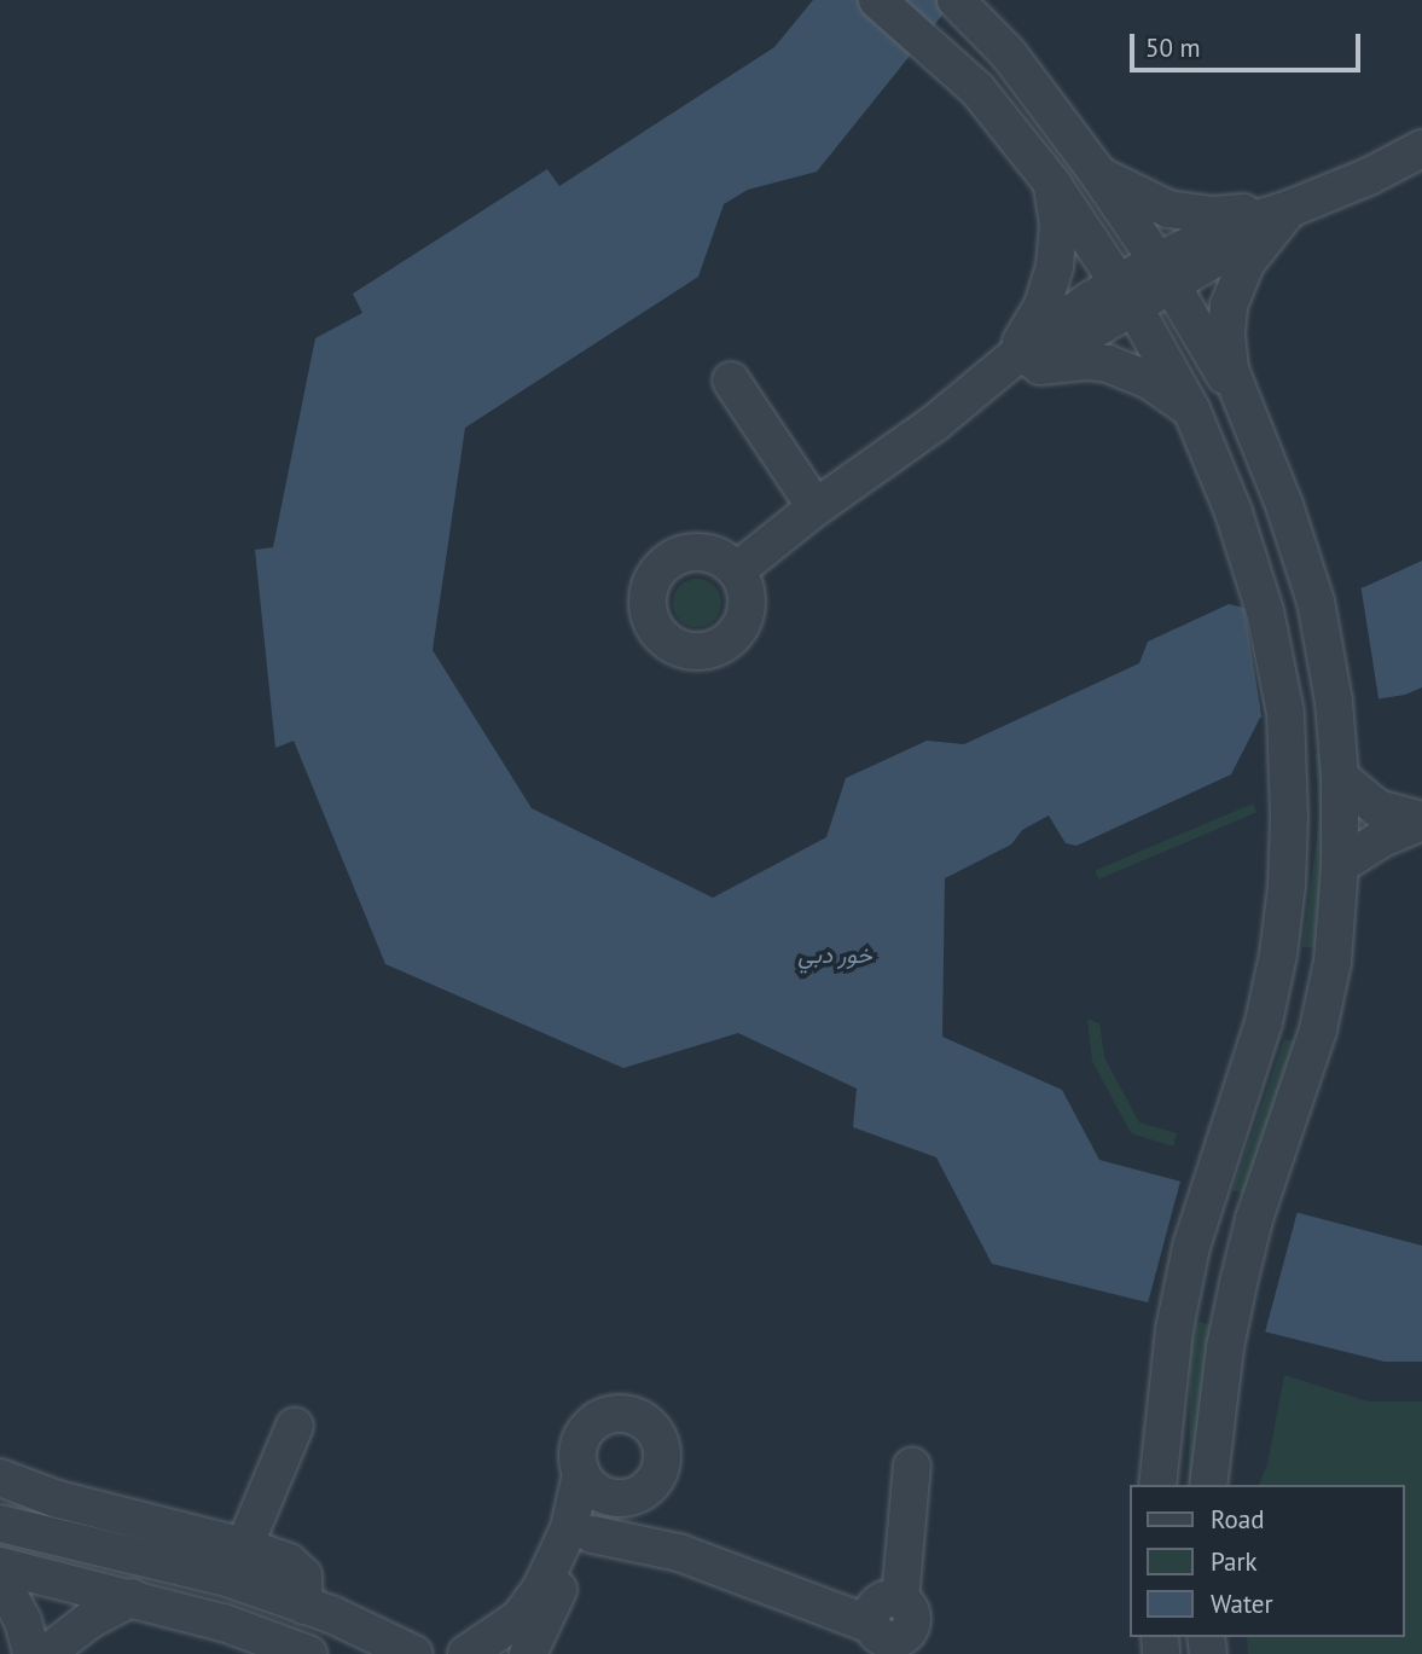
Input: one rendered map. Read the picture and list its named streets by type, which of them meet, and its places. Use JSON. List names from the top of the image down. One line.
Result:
{"water":["خور دبي"],"legend":["Road","Park","Water"],"scale_bar":"50 m"}
